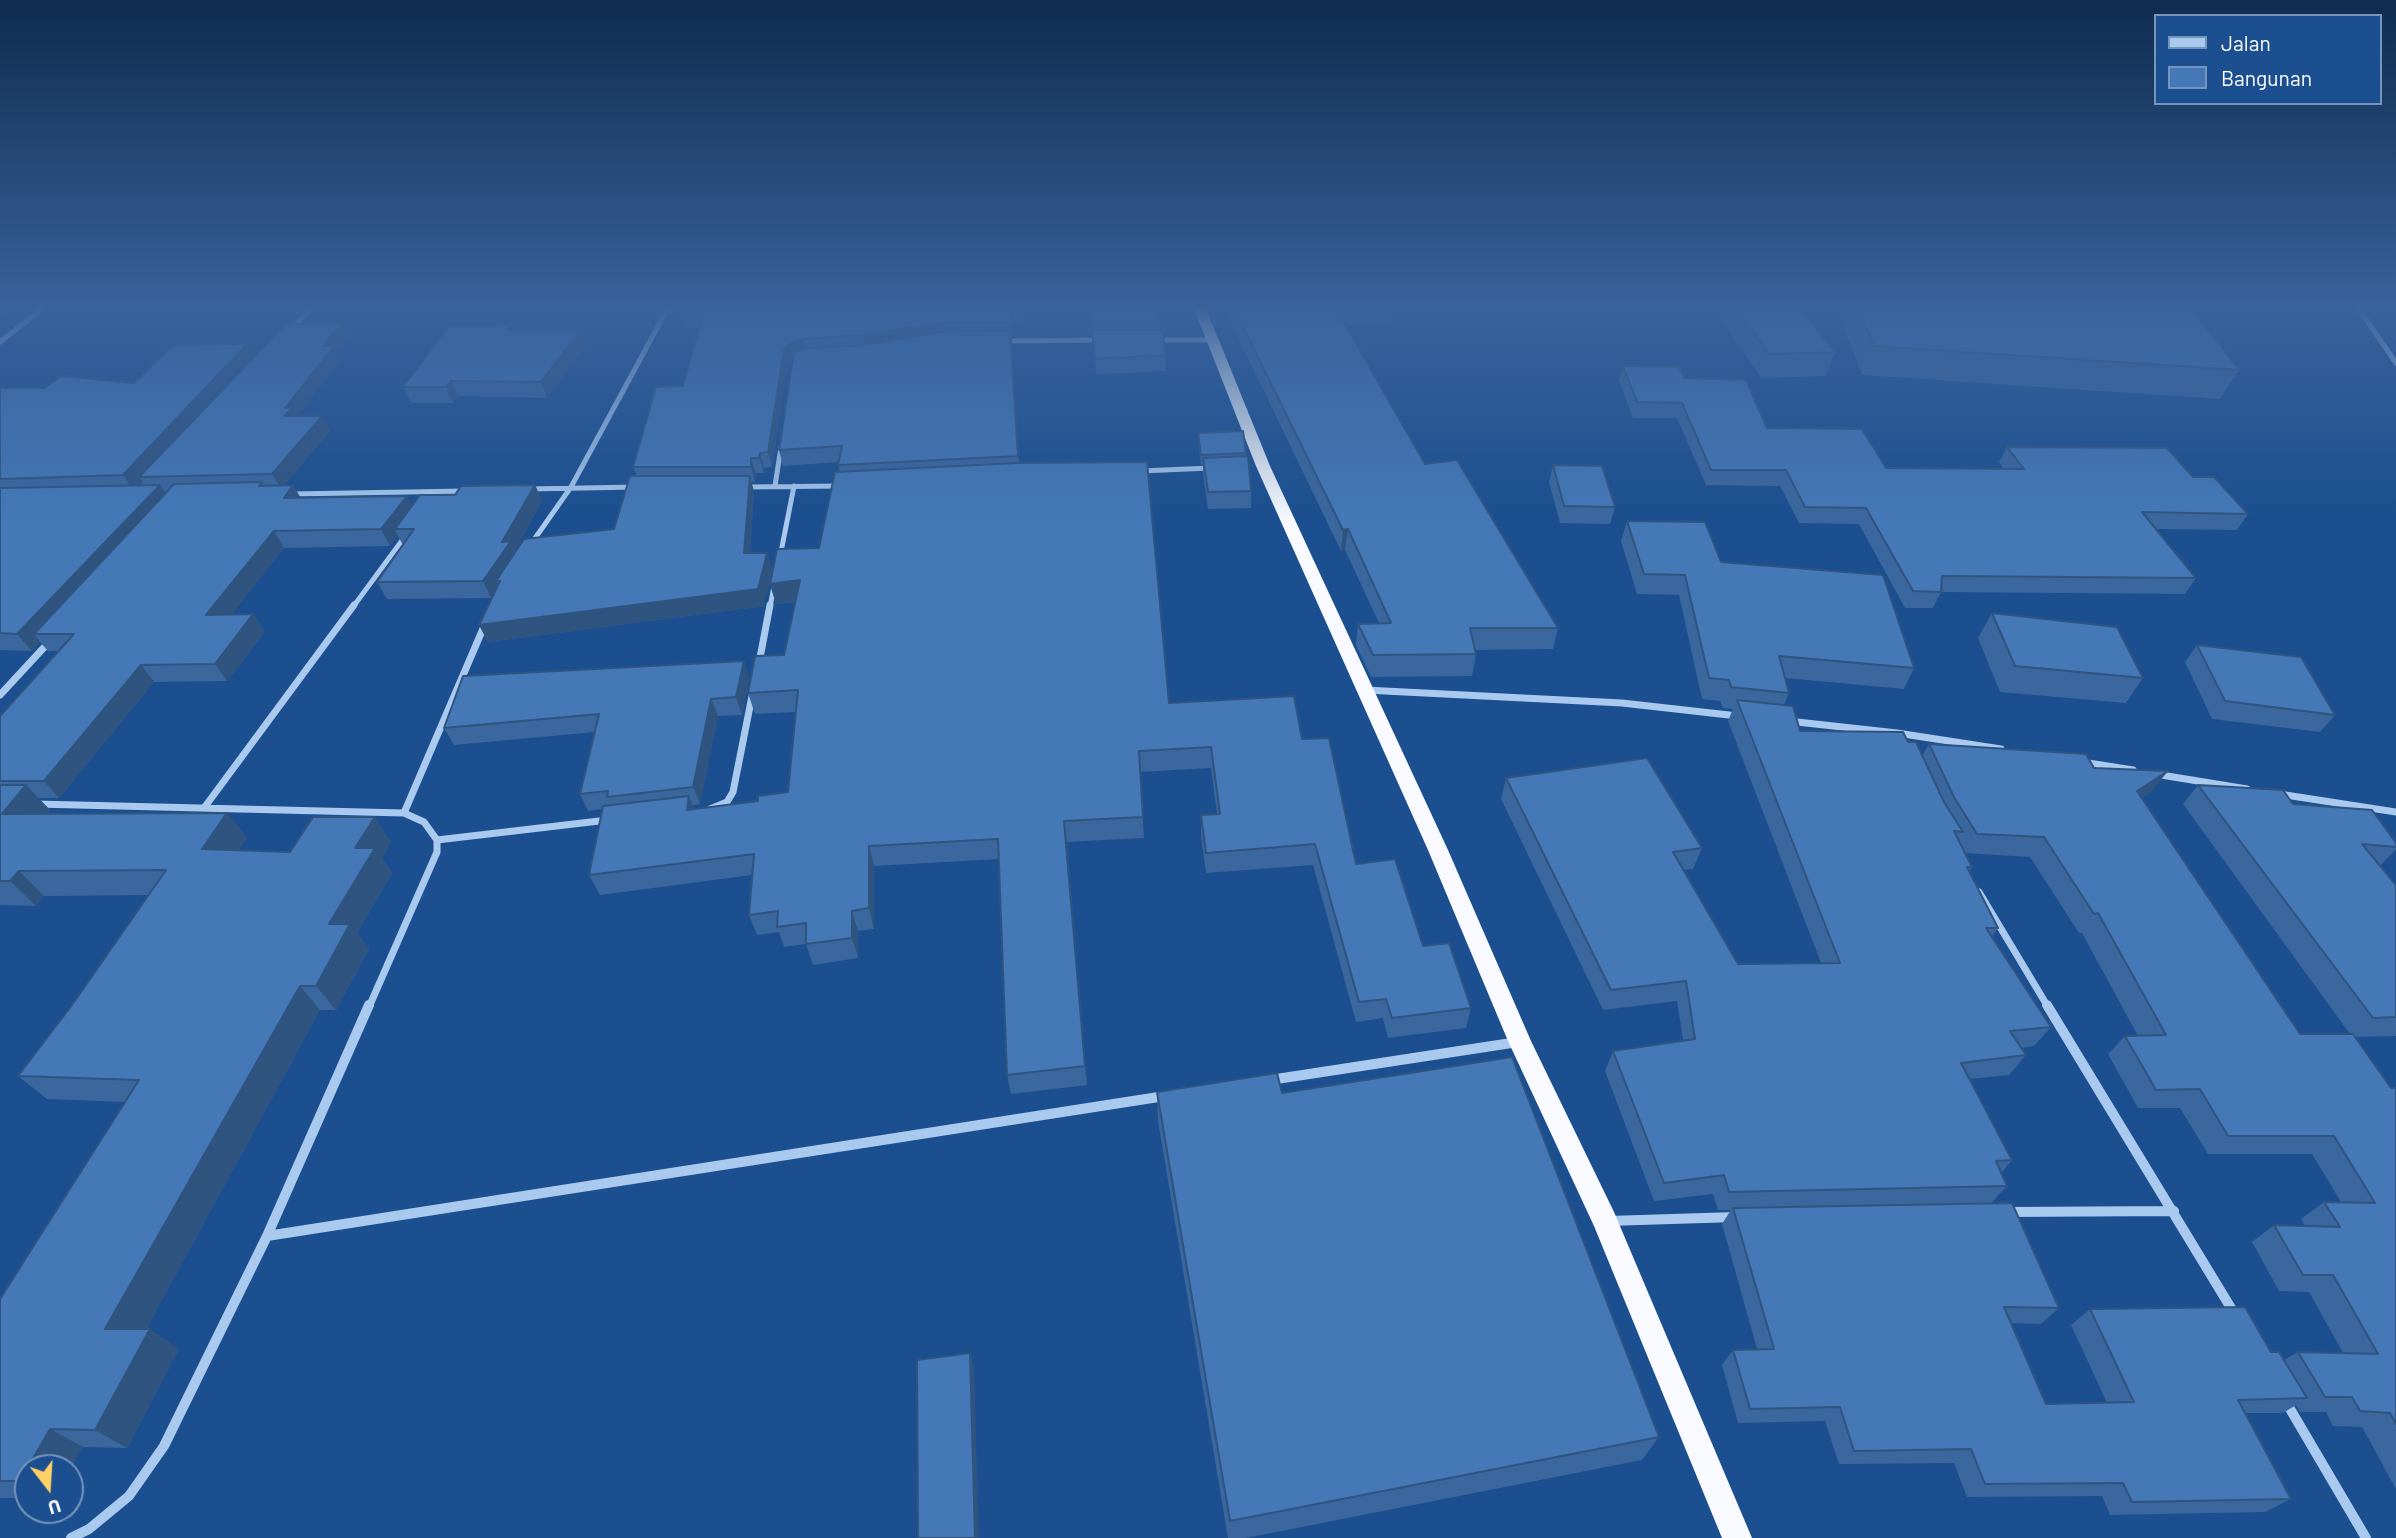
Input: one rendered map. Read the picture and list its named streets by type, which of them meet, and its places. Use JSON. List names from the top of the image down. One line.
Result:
{"legend":["Jalan","Bangunan"],"north":"bottom"}
